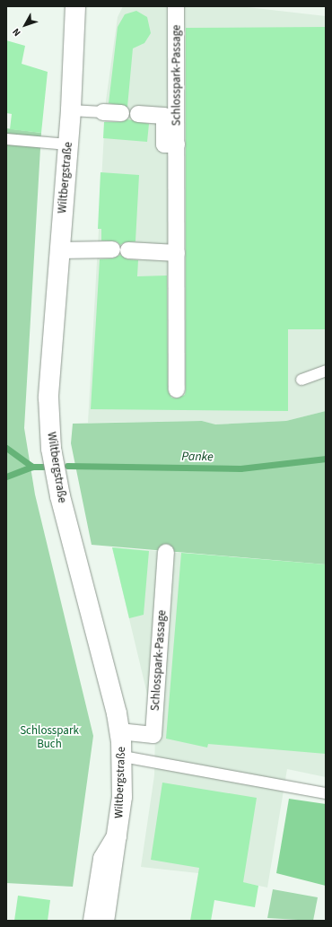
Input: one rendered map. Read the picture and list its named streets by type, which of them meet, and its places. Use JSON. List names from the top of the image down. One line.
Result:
{"streets":{"main road":["Wiltbergstraße"],"street":["Schlosspark-Passage"]},"crossings":[["Schlosspark-Passage","Wiltbergstraße"]],"water":["Panke"],"parks":["Schlosspark Buch"],"north":"bottom left"}
